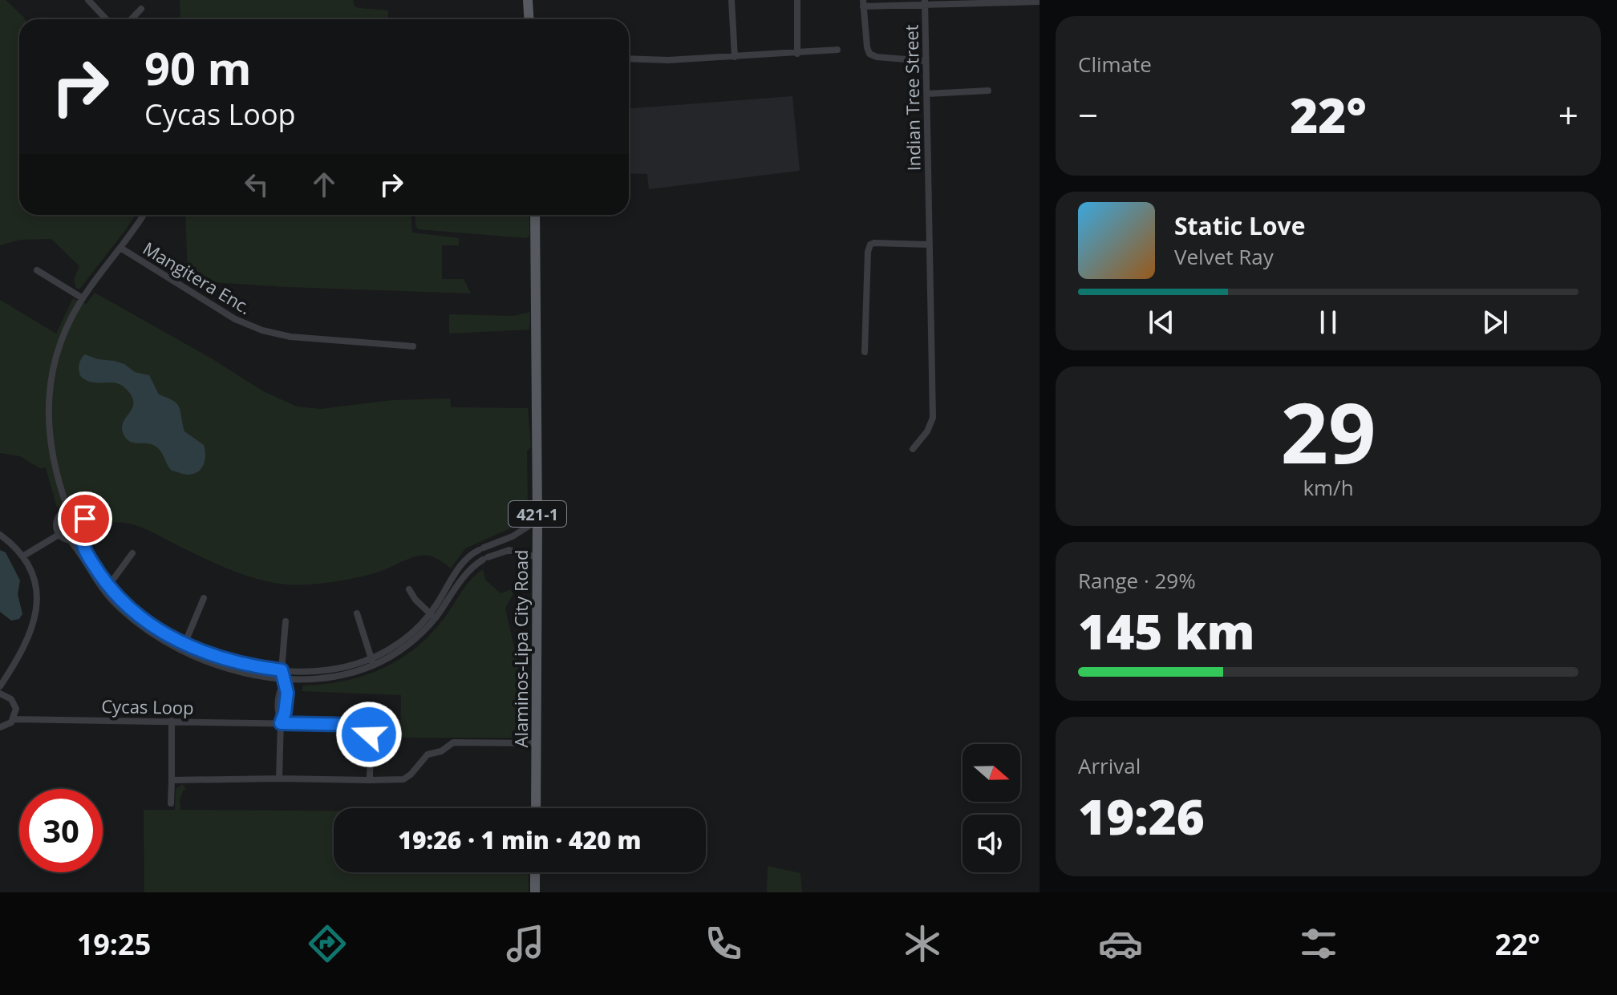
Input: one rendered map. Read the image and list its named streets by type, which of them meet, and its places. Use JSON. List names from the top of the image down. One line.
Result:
{"streets":{"main road":["421-1","Alaminos-Lipa City Road"],"street":["Indian Tree Street","Mangitera Enc.","Cycas Loop"]},"north":"right","page":{"tile":["Climate",["29","km/h"],["Range · 29%","145 km"],["Arrival","19:26"]],"turn":["90 m","Cycas Loop"],"heat":["−","22°","+"],"song":["Static Love","Velvet Ray"],"limit":"30","trip":"19:26 · 1 min · 420 m","tabs":["19:25","22°"]}}
